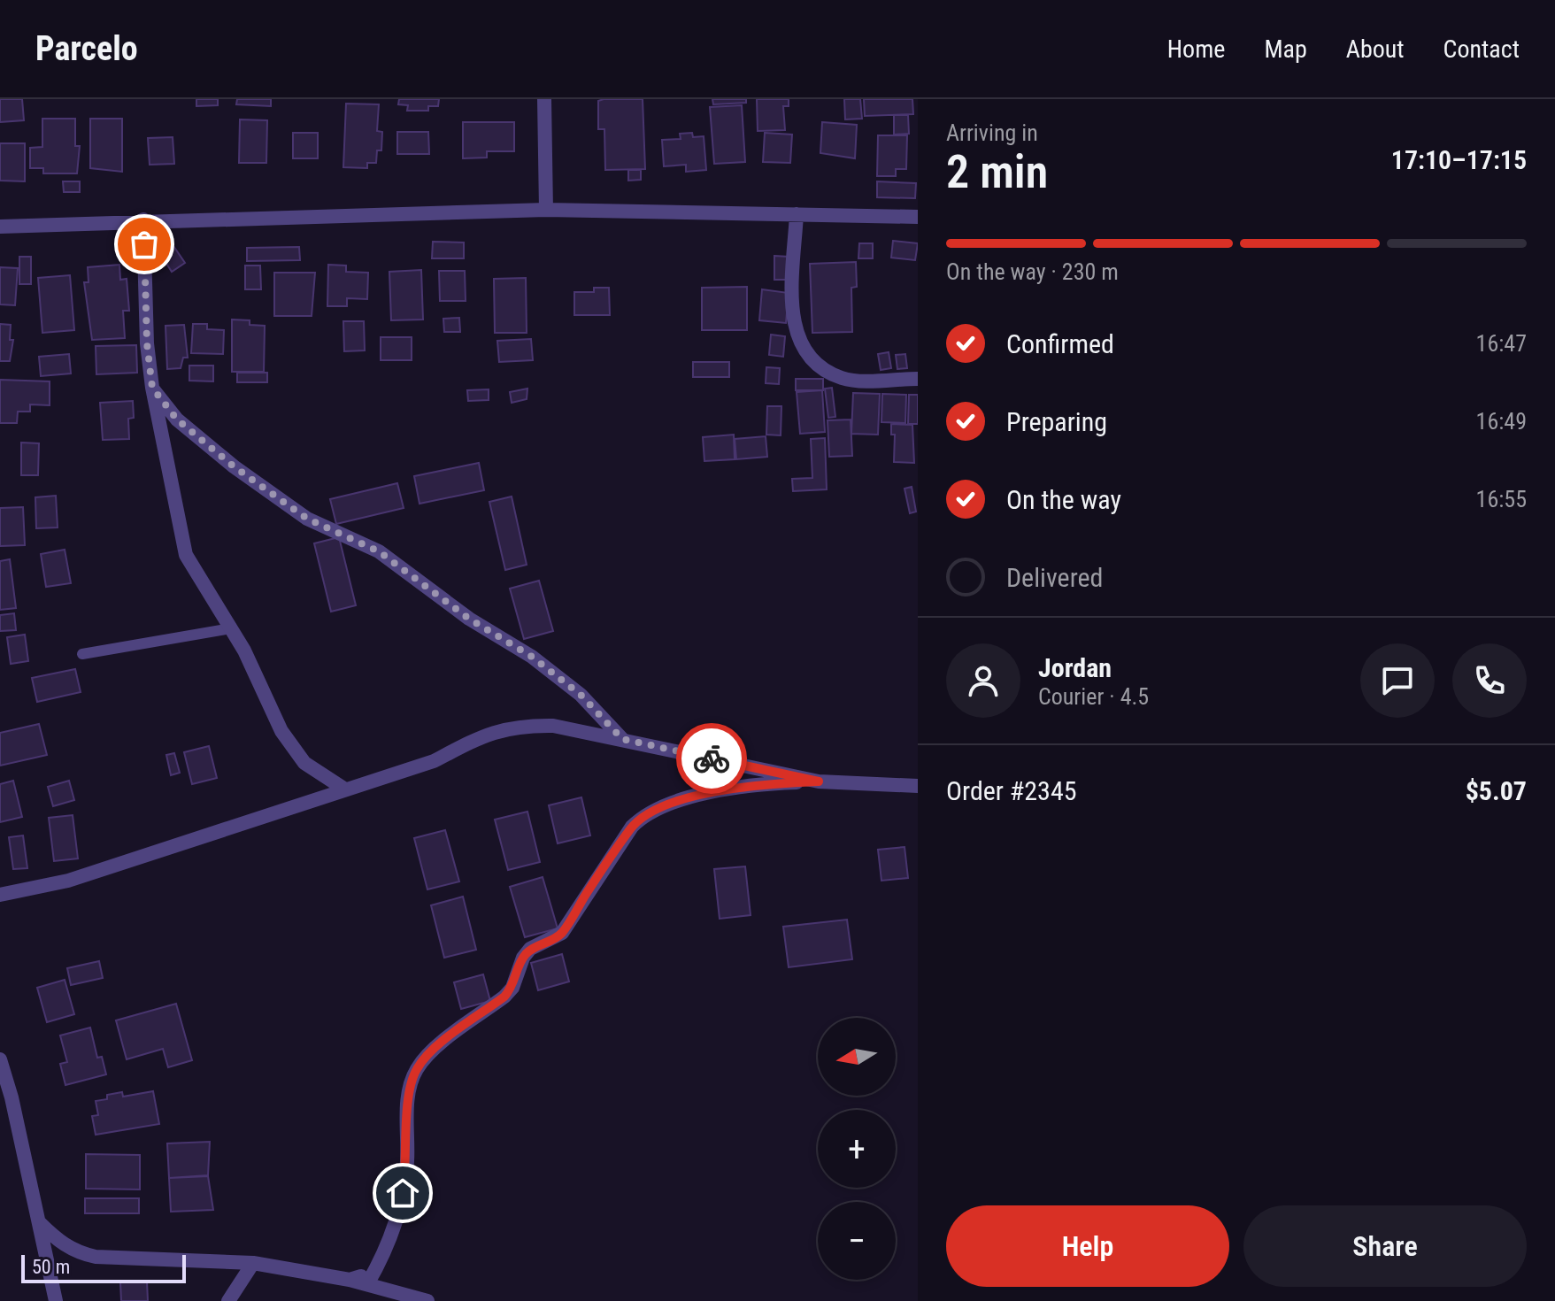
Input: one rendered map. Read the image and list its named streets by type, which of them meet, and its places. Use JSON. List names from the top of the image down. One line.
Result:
{"scale_bar":"50 m","north":"left","page":{"header":"Parcelo","nav":["Home","Map","About","Contact"],"heading":["2 min","Arriving in","17:10–17:15"],"panel":["Jordan","Courier · 4.5","Order #2345","$5.07"],"bar":"On the way · 230 m","list":[["Confirmed","16:47"],["Preparing","16:49"],["On the way","16:55"],"Delivered"],"map_buttons":["+","−"],"buttons":["Help","Share"],"scale":"50 m"}}
